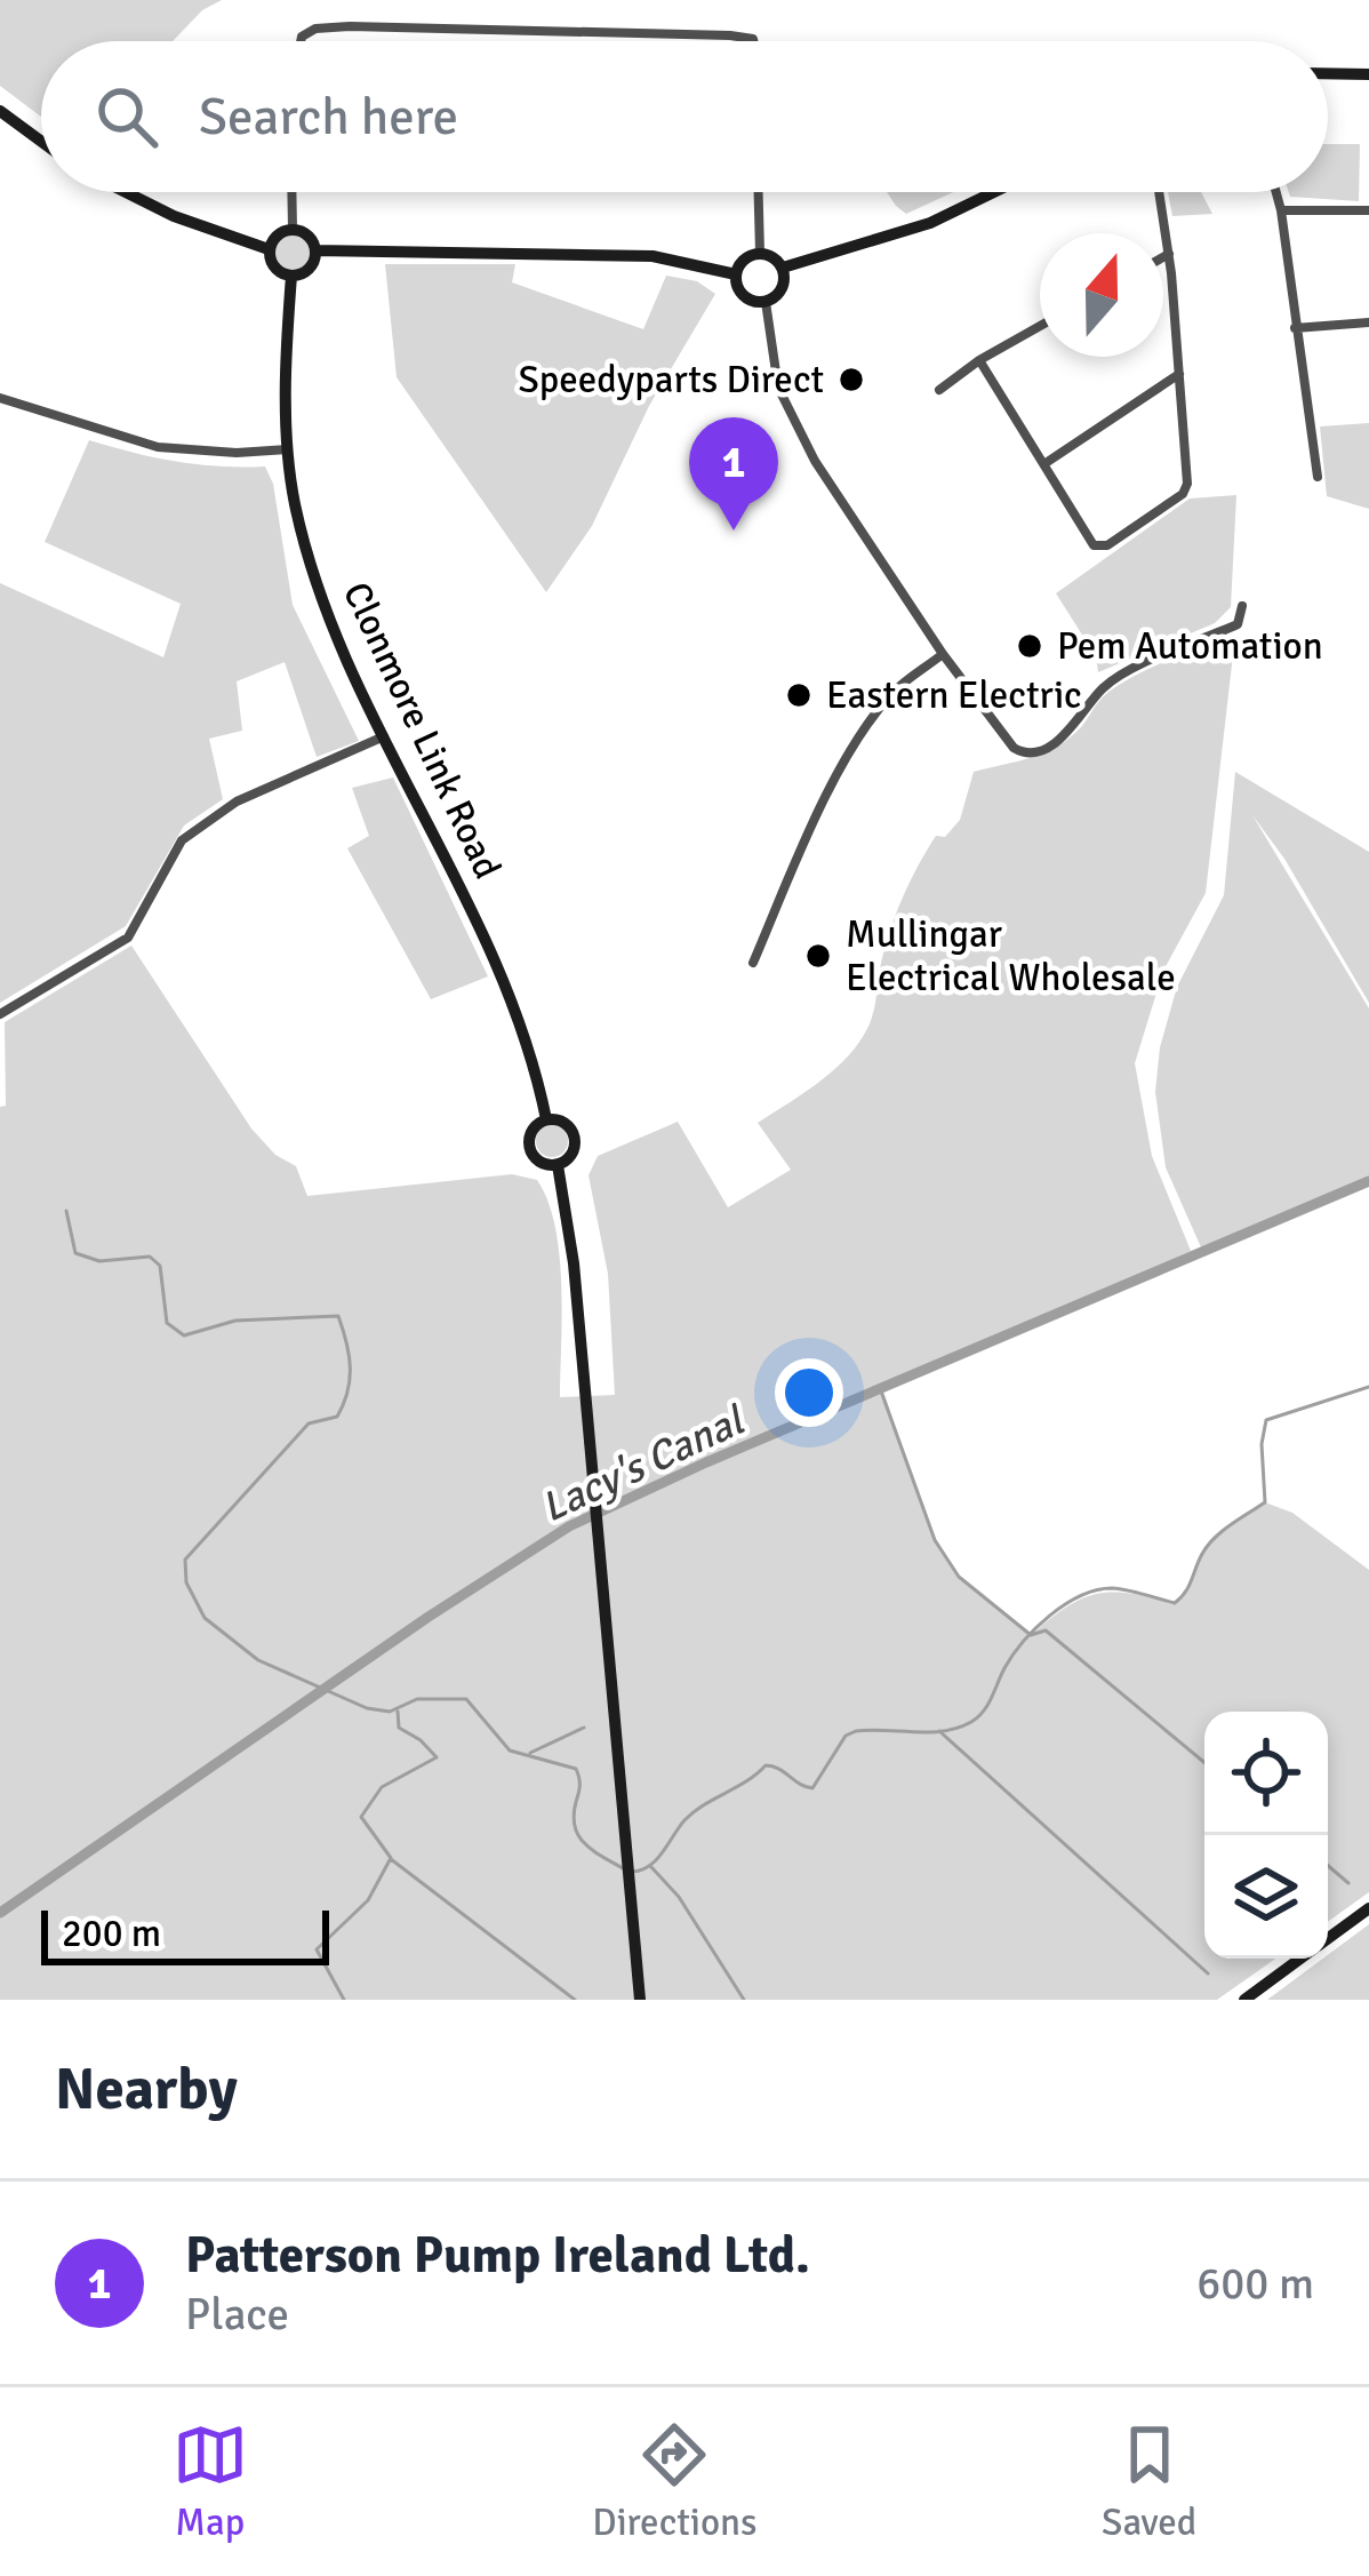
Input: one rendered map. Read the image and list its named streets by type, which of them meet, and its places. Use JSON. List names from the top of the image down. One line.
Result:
{"streets":{"main road":["Clonmore Link Road"]},"water":["Lacy's Canal"],"places":["Speedyparts Direct","Pem Automation","Eastern Electric","Mullingar Electrical Wholesale"],"scale_bar":"200 m","north":"top","page":{"search":"Search here","pins":"1","scale":"200 m","heading":"Nearby","list":[{"mark":"1","name":"Patterson Pump Ireland Ltd.","note":"Place","value":"600 m"}],"nav":["Map","Directions","Saved"]}}
